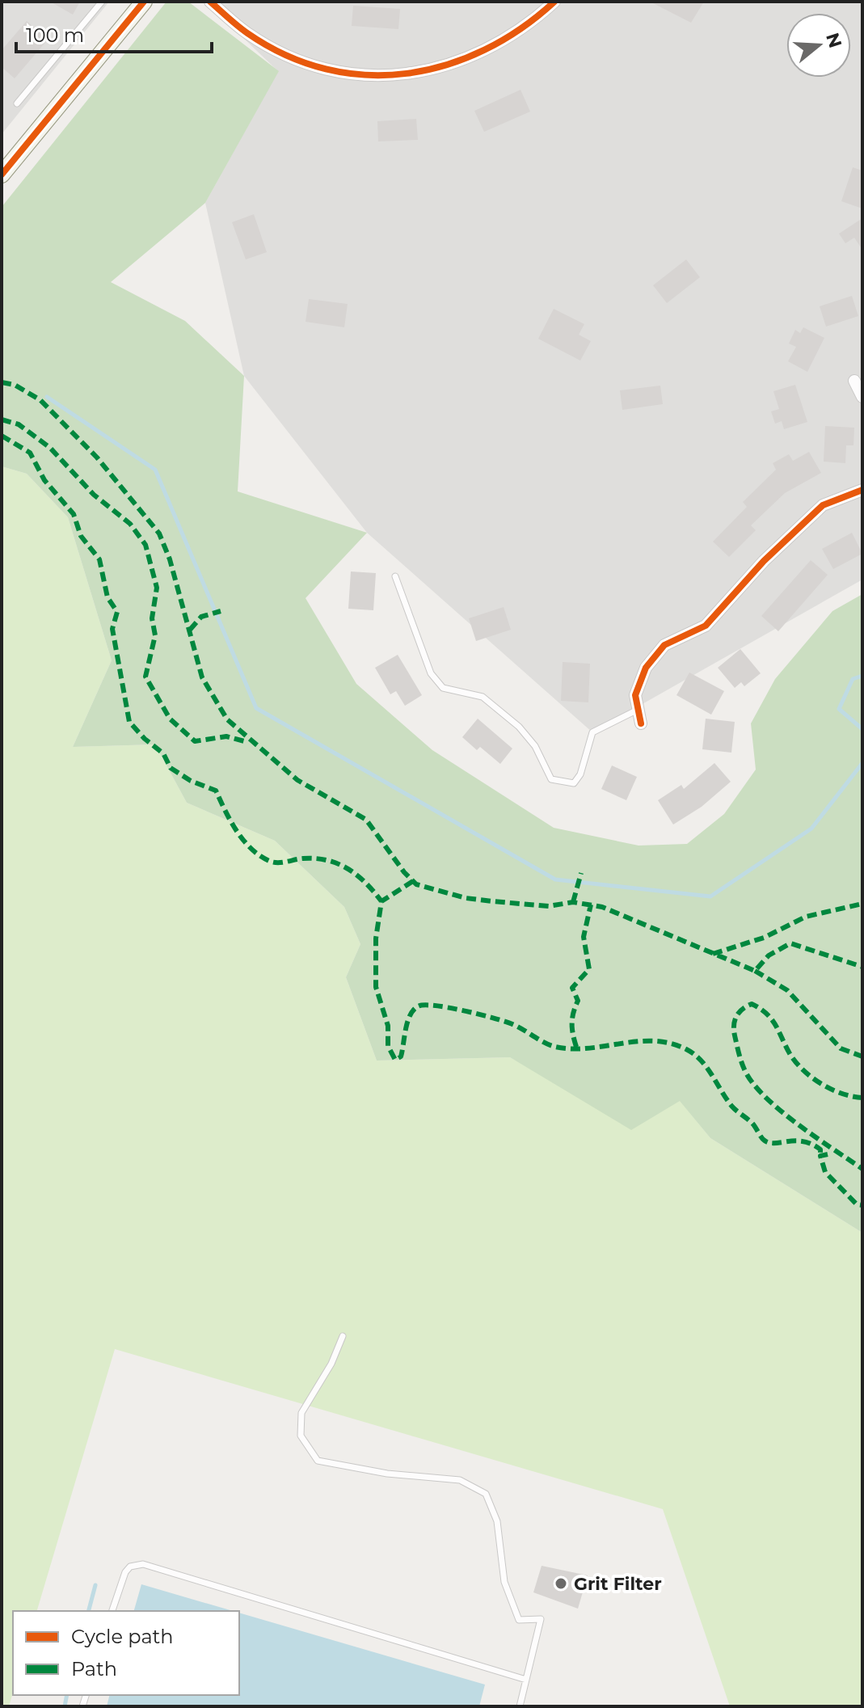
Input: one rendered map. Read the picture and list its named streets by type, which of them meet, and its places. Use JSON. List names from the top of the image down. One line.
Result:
{"places":["Grit Filter"],"legend":["Cycle path","Path"],"scale_bar":"100 m","north":"right"}
